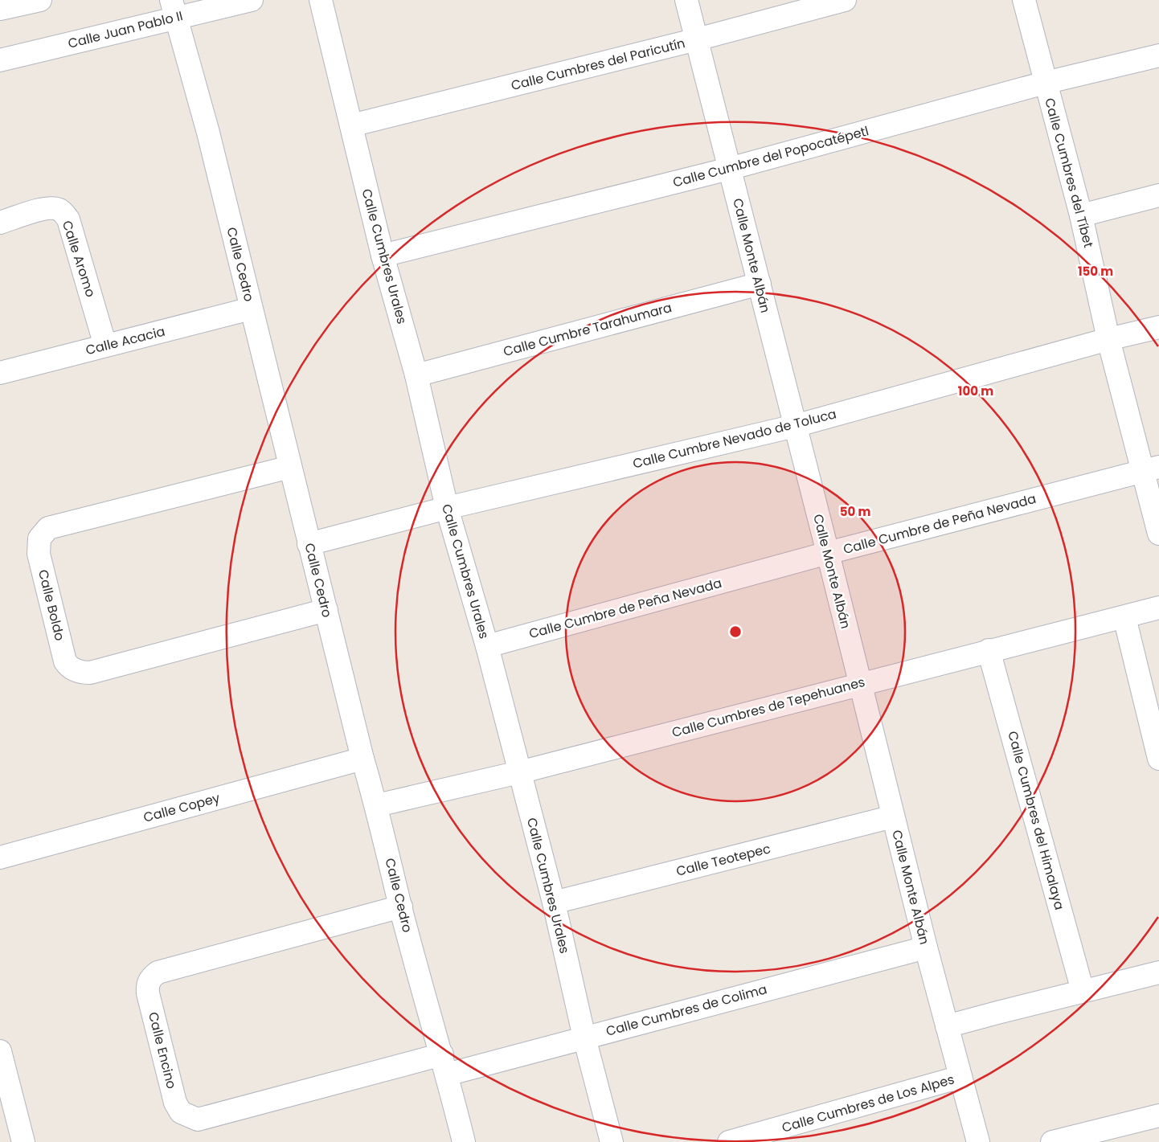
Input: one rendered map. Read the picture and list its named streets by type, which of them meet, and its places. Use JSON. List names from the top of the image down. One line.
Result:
{"streets":{"street":["Calle Juan Pablo II","Calle Cumbres del Paricutín","Calle Cumbre del Popocatépetl","Calle Cumbres del Tíbet","Calle Monte Albán","Calle Cumbres Urales","Calle Aromo","Calle Cedro","Calle Cumbre Tarahumara","Calle Acacia","Calle Cumbre Nevado de Toluca","Calle Cumbre de Peña Nevada","Calle Boldo","Calle Cumbres de Tepehuanes","Calle Copey","Calle Cumbres del Himalaya","Calle Teotepec","Calle Cumbres de Colima","Calle Encino","Calle Cumbres de Los Alpes"]},"crossings":[["Calle Juan Pablo II","Calle Cedro"],["Calle Cumbres del Paricutín","Calle Monte Albán"],["Calle Cumbres del Paricutín","Calle Cumbres Urales"],["Calle Cumbre del Popocatépetl","Calle Cumbres del Tíbet"],["Calle Cumbre del Popocatépetl","Calle Monte Albán"],["Calle Cumbre del Popocatépetl","Calle Cumbres Urales"],["Calle Cumbres del Tíbet","Calle Cumbre Nevado de Toluca"],["Calle Cumbres del Tíbet","Calle Cumbre de Peña Nevada"],["Calle Monte Albán","Calle Cumbre Tarahumara"],["Calle Monte Albán","Calle Cumbre Nevado de Toluca"],["Calle Monte Albán","Calle Cumbre de Peña Nevada"],["Calle Monte Albán","Calle Cumbres de Tepehuanes"],["Calle Monte Albán","Calle Teotepec"],["Calle Monte Albán","Calle Cumbres de Colima"],["Calle Monte Albán","Calle Cumbres de Los Alpes"],["Calle Cumbres Urales","Calle Cumbre Tarahumara"],["Calle Cumbres Urales","Calle Cumbre Nevado de Toluca"],["Calle Cumbres Urales","Calle Cumbre de Peña Nevada"],["Calle Cumbres Urales","Calle Cumbres de Tepehuanes"],["Calle Cumbres Urales","Calle Teotepec"],["Calle Cumbres Urales","Calle Cumbres de Colima"],["Calle Aromo","Calle Acacia"],["Calle Cedro","Calle Acacia"],["Calle Cedro","Calle Cumbre Nevado de Toluca"],["Calle Cedro","Calle Boldo"],["Calle Cedro","Calle Cumbres de Tepehuanes"],["Calle Cedro","Calle Copey"],["Calle Cedro","Calle Cumbres de Colima"],["Calle Cedro","Calle Encino"],["Calle Cumbres de Tepehuanes","Calle Cumbres del Himalaya"],["Calle Cumbres de Colima","Calle Encino"]],"rings":["150 m","100 m","50 m"]}
